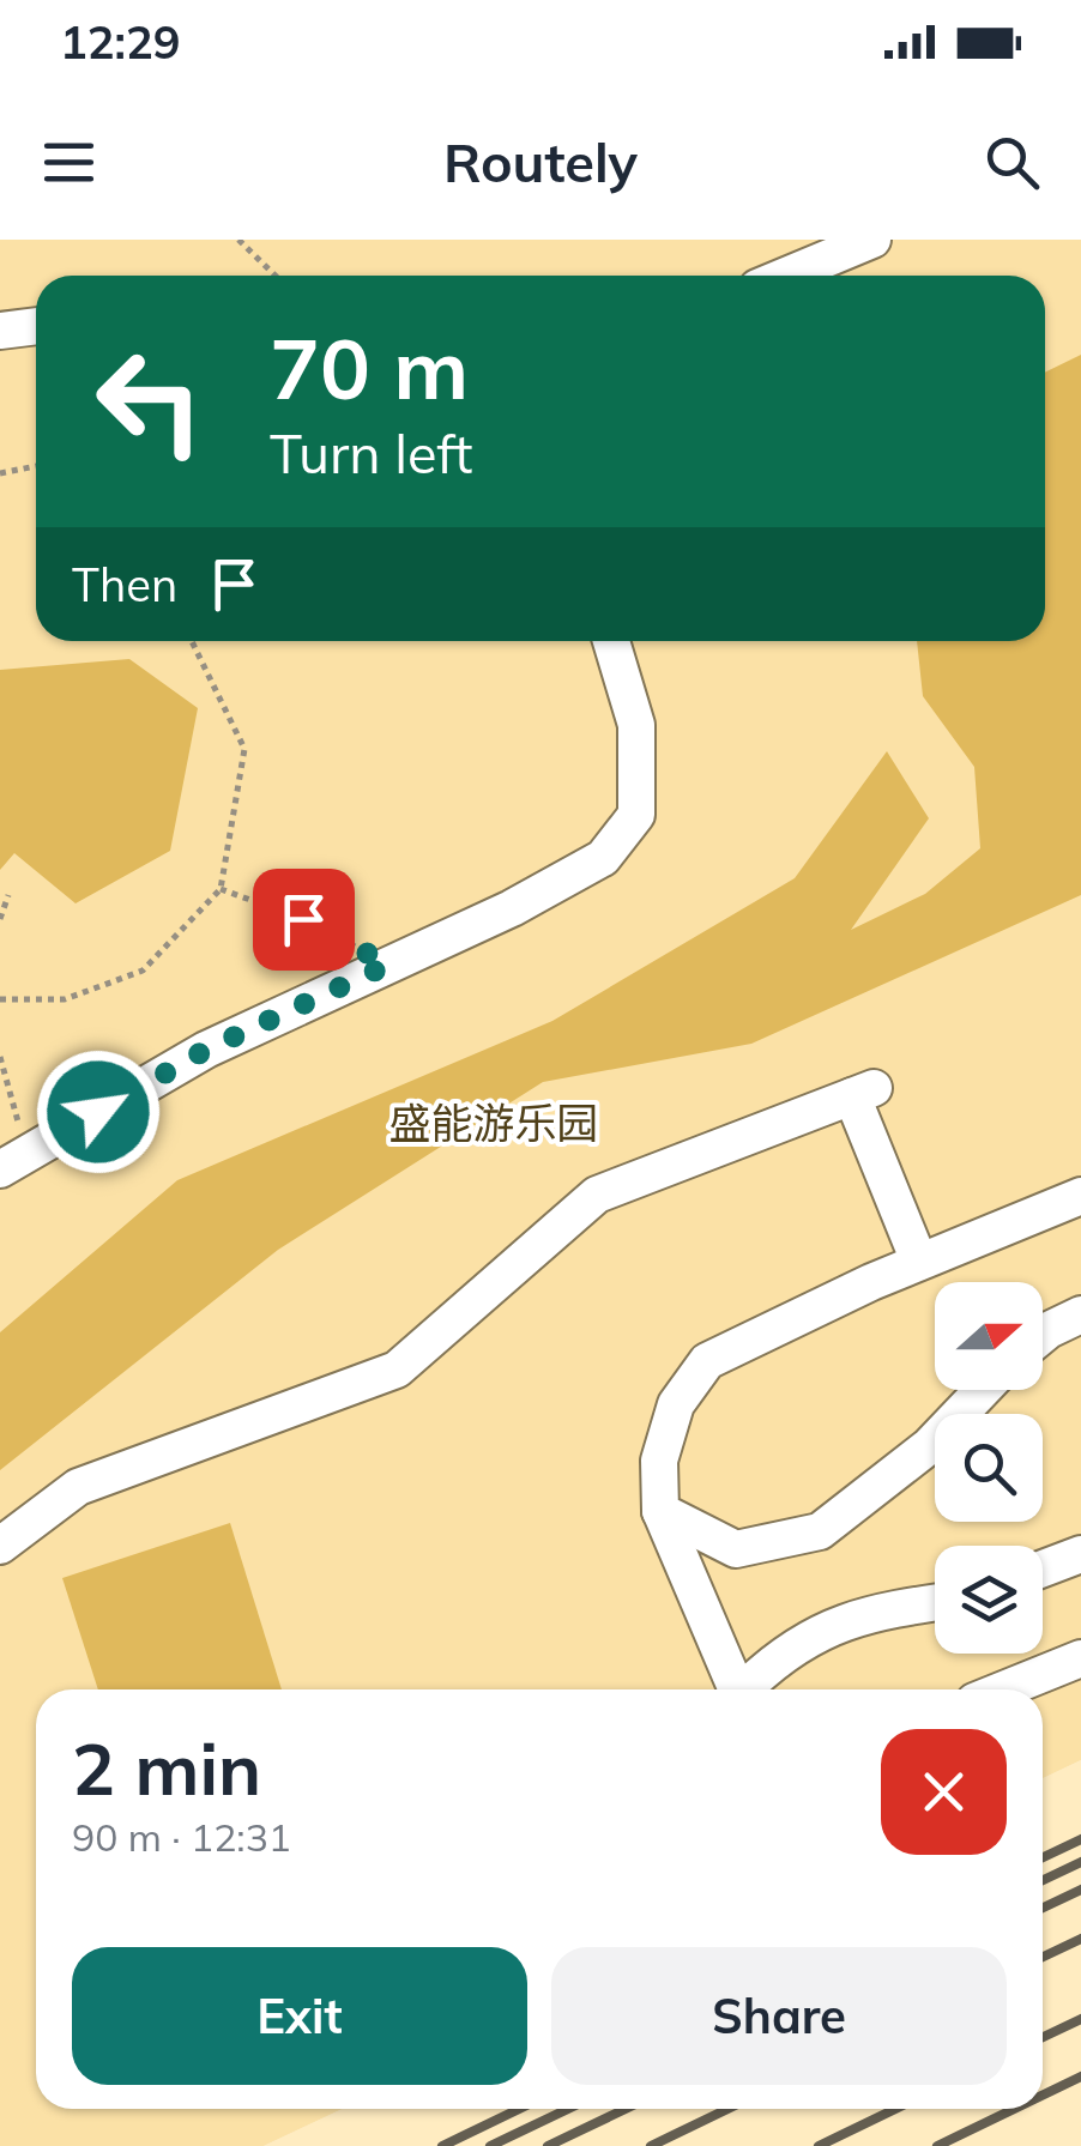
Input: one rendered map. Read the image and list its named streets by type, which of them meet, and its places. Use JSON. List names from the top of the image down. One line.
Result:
{"parks":["盛能游乐园"],"north":"right","page":{"status":"12:29","header":"Routely","turn":["70 m","Turn left"],"then":"Then","heading":["2 min","90 m · 12:31"],"buttons":["Exit","Share"]}}
